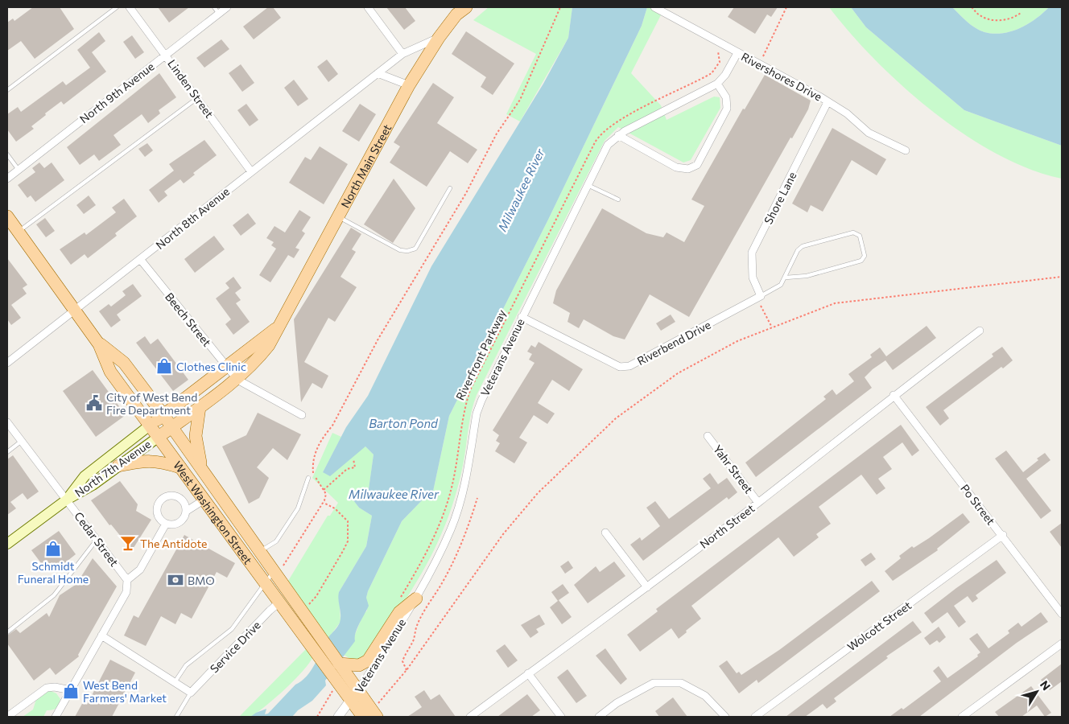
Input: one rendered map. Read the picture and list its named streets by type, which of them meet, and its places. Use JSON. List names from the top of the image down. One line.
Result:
{"streets":{"main road":["North Main Street","North 7th Avenue","West Washington Street"],"street":["Rivershores Drive","Linden Street","North 9th Avenue","Shore Lane","North 8th Avenue","Beech Street","Riverbend Drive","Veterans Avenue","Yahr Street","Po Street","North Street","Cedar Street","Wolcott Street","Service Drive"],"path":["Riverfront Parkway"]},"crossings":[["Rivershores Drive","Shore Lane"],["Rivershores Drive","Riverfront Parkway"],["Rivershores Drive","Veterans Avenue"],["Linden Street","North 9th Avenue"],["Linden Street","North 8th Avenue"],["North Main Street","North 8th Avenue"],["North Main Street","Beech Street"],["North Main Street","North 7th Avenue"],["North Main Street","West Washington Street"],["Shore Lane","Riverbend Drive"],["North 8th Avenue","Beech Street"],["North 8th Avenue","West Washington Street"],["Riverbend Drive","Veterans Avenue"],["North 7th Avenue","West Washington Street"],["North 7th Avenue","Cedar Street"],["Yahr Street","North Street"],["Po Street","North Street"],["Po Street","Wolcott Street"],["West Washington Street","Service Drive"]],"water":["Milwaukee River","Barton Pond"],"places":{"shop":["Clothes Clinic","Schmidt Funeral Home","West Bend Farmers' Market"],"public building":["City of West Bend Fire Department"],"bar":["The Antidote"],"bank":["BMO"]},"north":"top right"}
